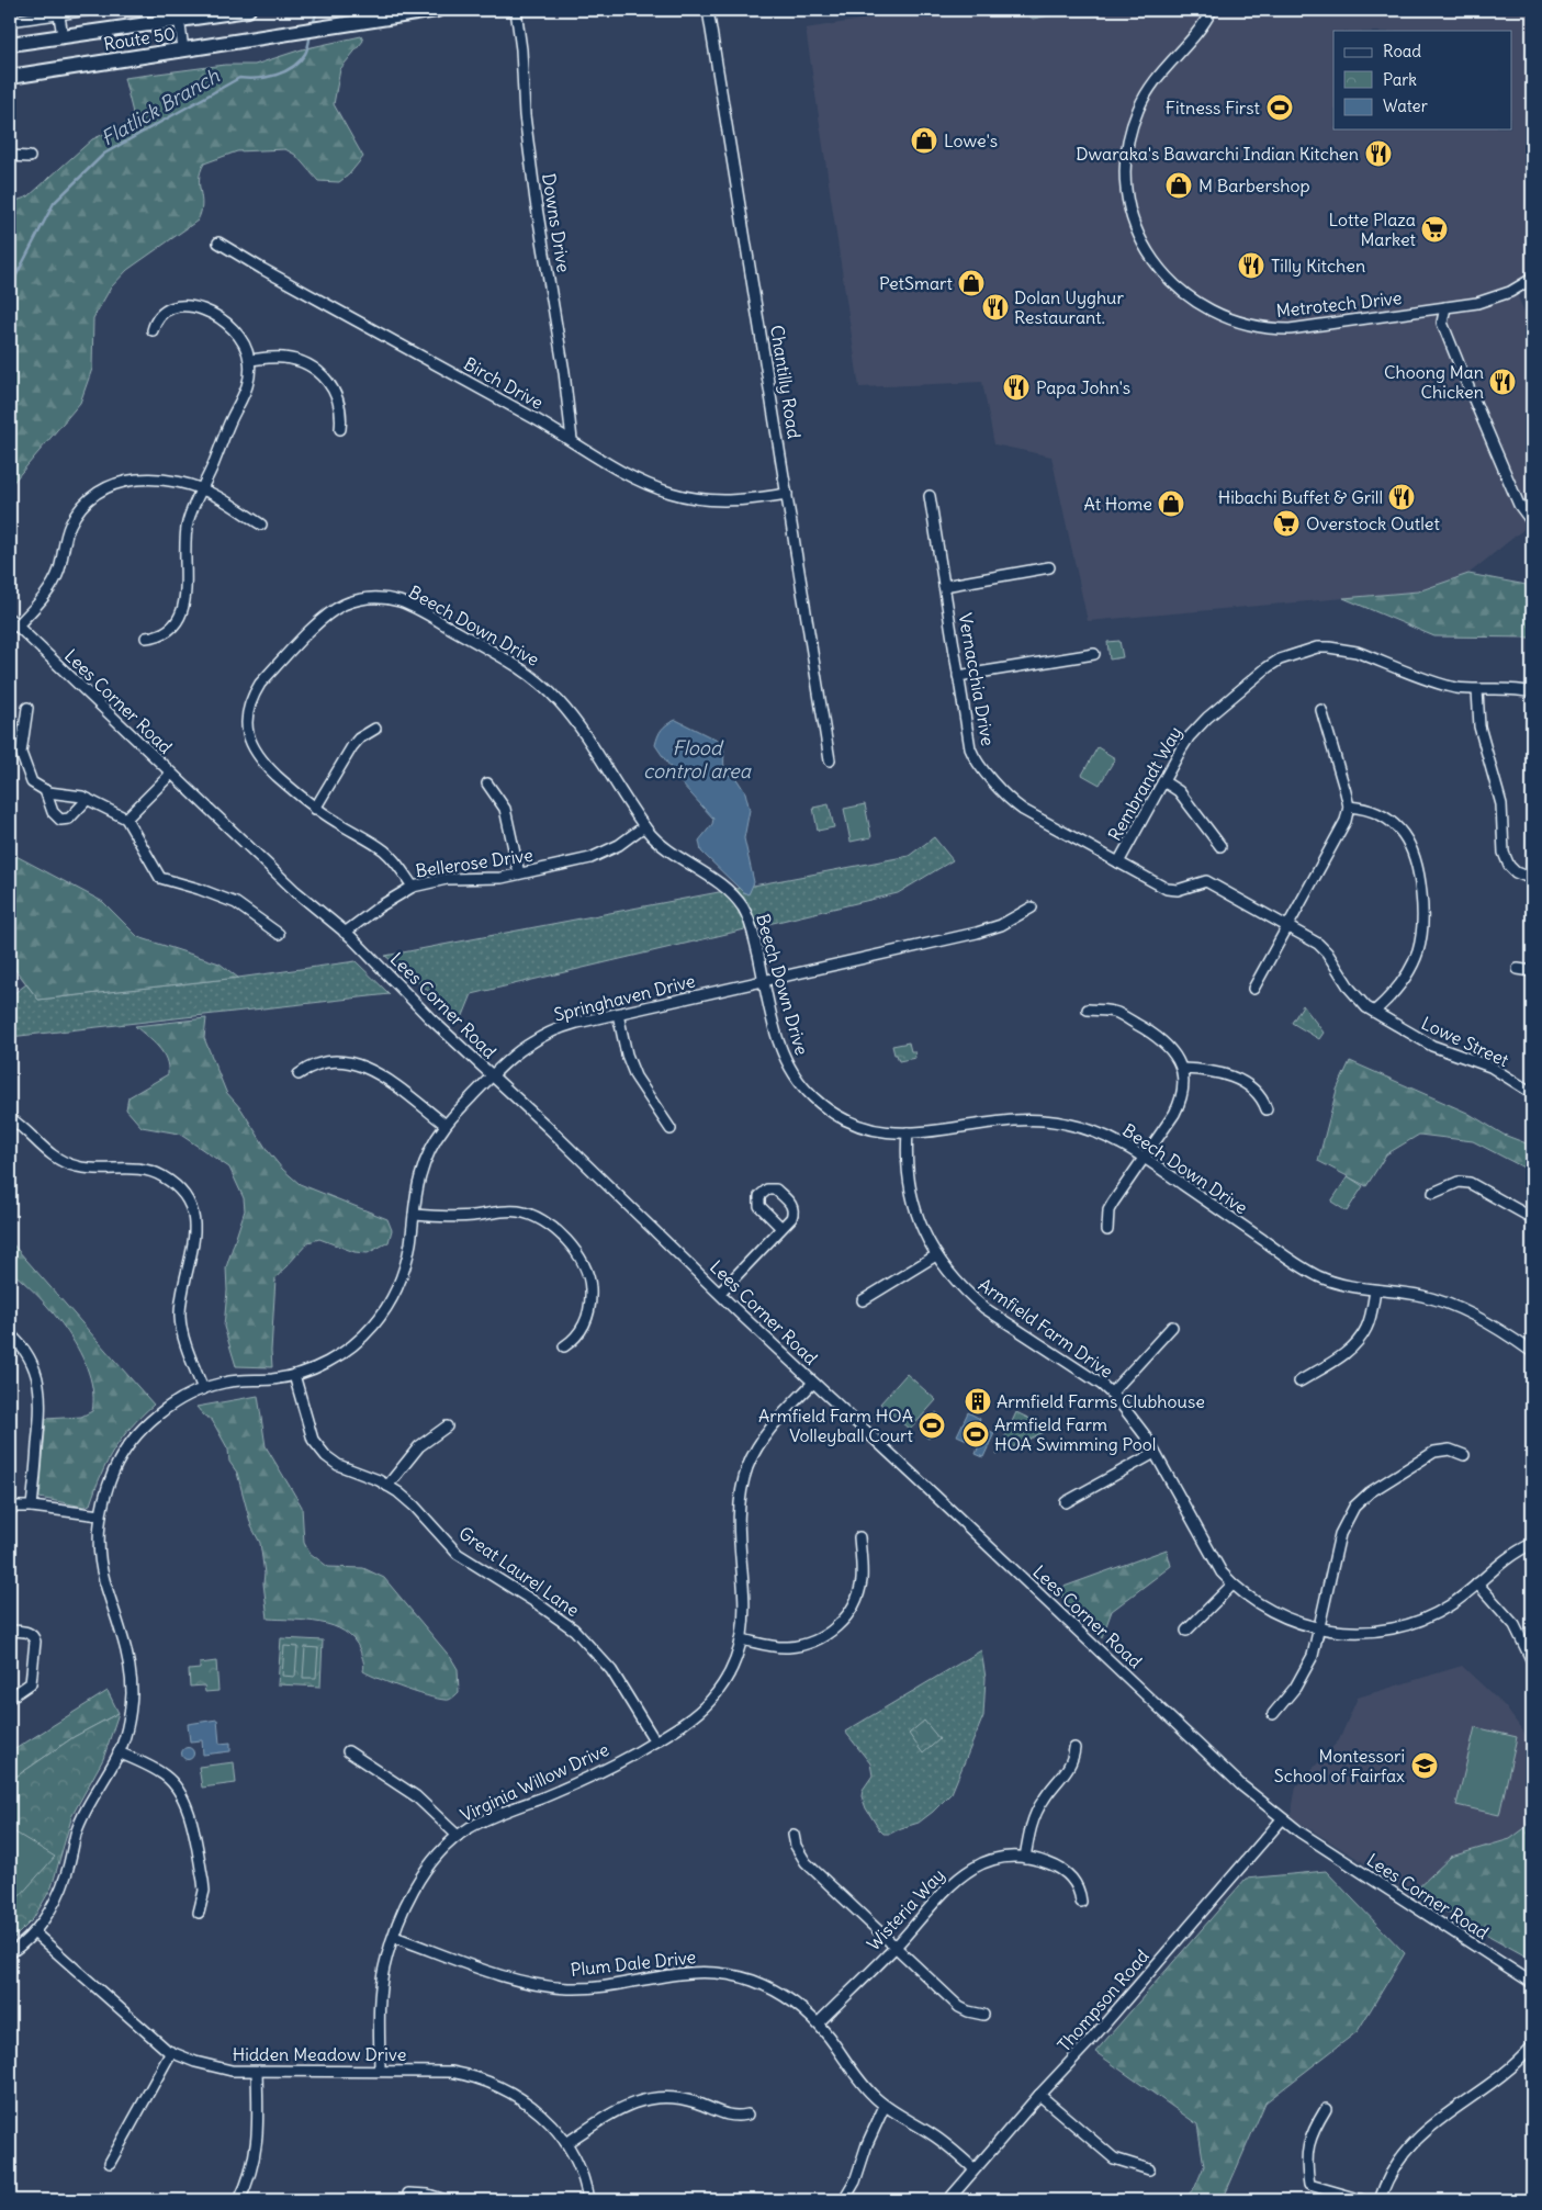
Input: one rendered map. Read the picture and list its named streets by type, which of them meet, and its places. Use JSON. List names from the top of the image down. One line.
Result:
{"streets":{"highway":["Route 50"],"street":["Downs Drive","Metrotech Drive","Chantilly Road","Birch Drive","Beech Down Drive","Vernacchia Drive","Lees Corner Road","Rembrandt Way","Bellerose Drive","Springhaven Drive","Lowe Street","Armfield Farm Drive","Great Laurel Lane","Virginia Willow Drive","Wisteria Way","Plum Dale Drive","Thompson Road","Hidden Meadow Drive"]},"crossings":[["Downs Drive","Birch Drive"],["Chantilly Road","Birch Drive"],["Beech Down Drive","Bellerose Drive"],["Beech Down Drive","Springhaven Drive"],["Beech Down Drive","Armfield Farm Drive"],["Vernacchia Drive","Rembrandt Way"],["Vernacchia Drive","Lowe Street"],["Lees Corner Road","Bellerose Drive"],["Lees Corner Road","Springhaven Drive"],["Lees Corner Road","Virginia Willow Drive"],["Lees Corner Road","Thompson Road"],["Springhaven Drive","Great Laurel Lane"],["Springhaven Drive","Hidden Meadow Drive"],["Great Laurel Lane","Virginia Willow Drive"],["Virginia Willow Drive","Plum Dale Drive"],["Virginia Willow Drive","Hidden Meadow Drive"],["Wisteria Way","Plum Dale Drive"],["Plum Dale Drive","Thompson Road"]],"water":["Flatlick Branch","Flood control area"],"places":{"sports":["Fitness First","Armfield Farm HOA Volleyball Court","Armfield Farm HOA Swimming Pool"],"shop":["Lowe's","M Barbershop","PetSmart","At Home"],"restaurant":["Dwaraka's Bawarchi Indian Kitchen","Tilly Kitchen","Dolan Uyghur Restaurant.","Choong Man Chicken","Papa John's","Hibachi Buffet & Grill"],"supermarket":["Lotte Plaza Market","Overstock Outlet"],"building":["Armfield Farms Clubhouse"],"school or university":["Montessori School of Fairfax"]},"legend":["Road","Park","Water"]}
